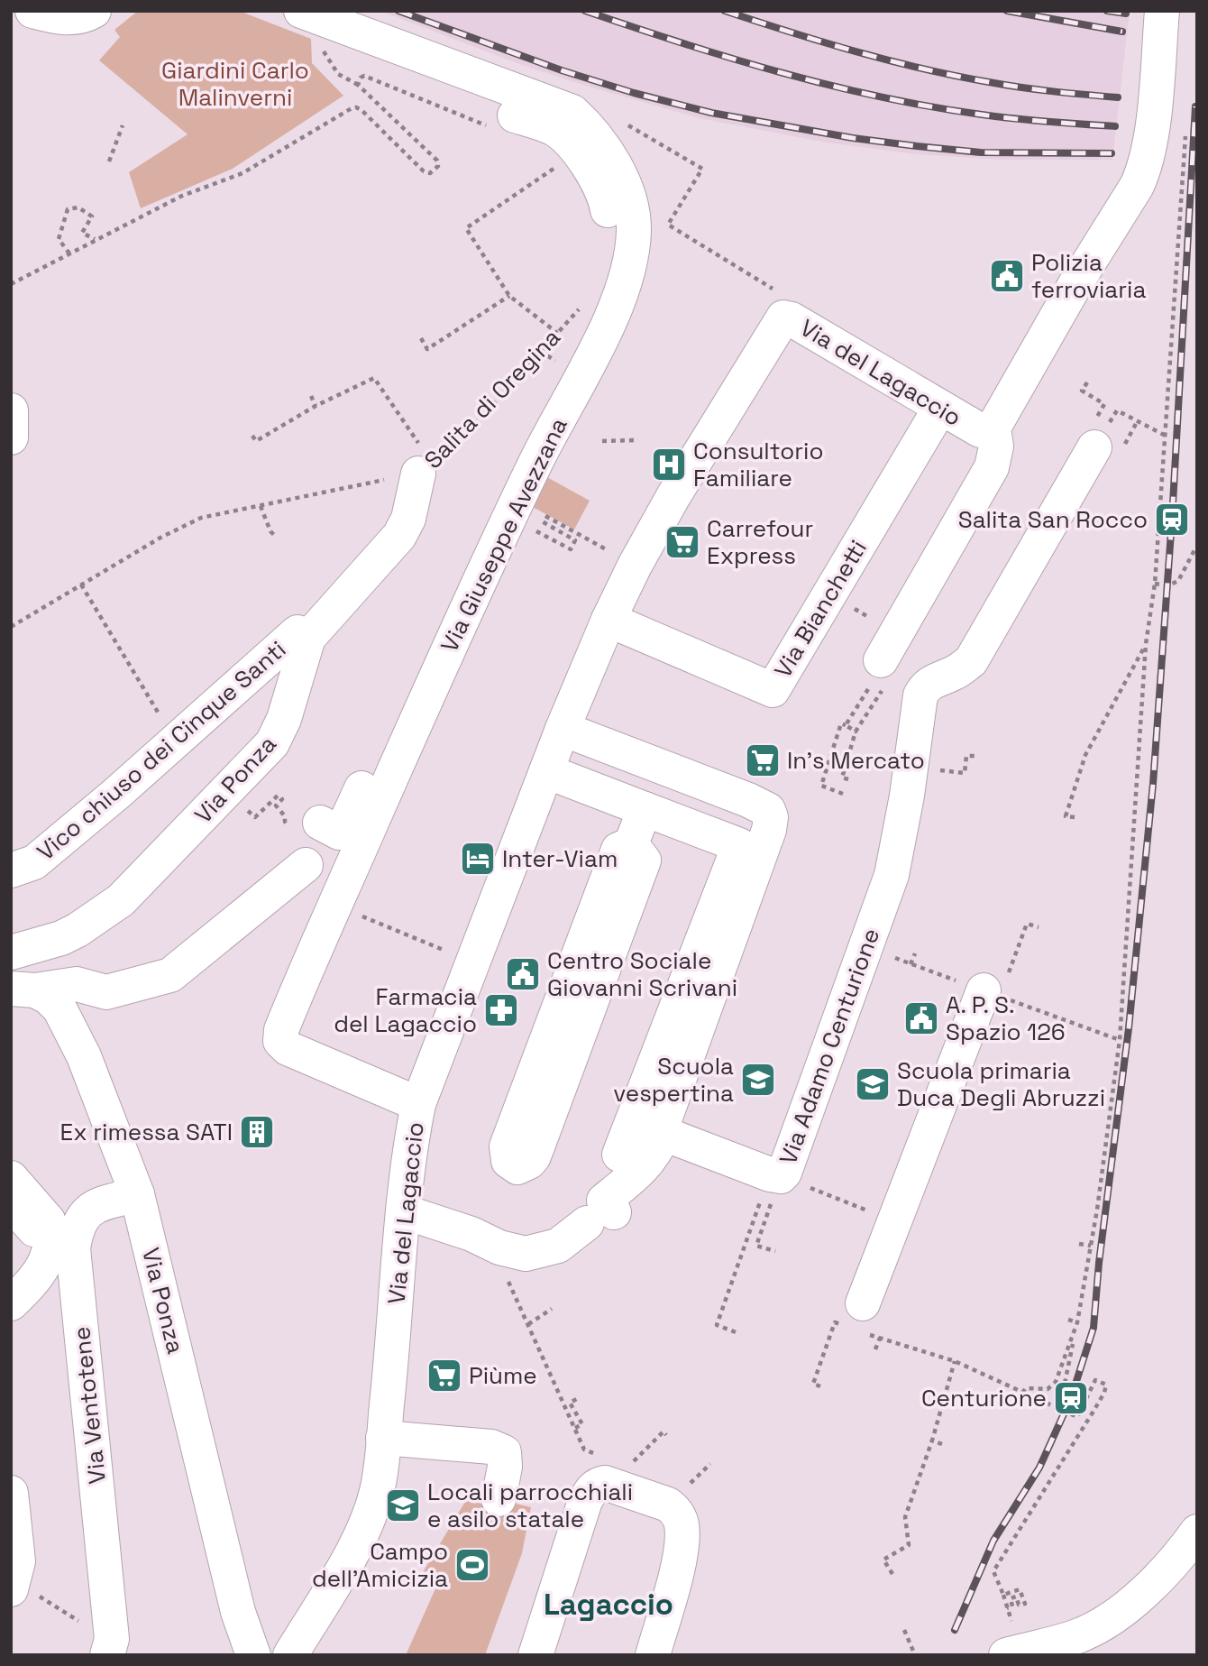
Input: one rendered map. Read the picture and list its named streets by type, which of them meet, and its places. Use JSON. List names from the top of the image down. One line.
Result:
{"streets":{"street":["Via del Lagaccio","Via Giuseppe Avezzana","Via Bianchetti","Vico chiuso dei Cinque Santi","Via Ponza","Via Adamo Centurione","Via Ventotene"],"path":["Salita di Oregina"]},"crossings":[["Via del Lagaccio","Via Giuseppe Avezzana"],["Via del Lagaccio","Via Bianchetti"],["Salita di Oregina","Via Ponza"],["Vico chiuso dei Cinque Santi","Via Ponza"],["Via Ponza","Via Ventotene"]],"districts":["Lagaccio"],"parks":["Giardini Carlo Malinverni"],"places":{"public building":["Polizia ferroviaria","Centro Sociale Giovanni Scrivani","A. P. S. Spazio 126"],"hospital":["Consultorio Familiare"],"station":["Salita San Rocco","Centurione"],"supermarket":["Carrefour Express","In's Mercato","Piùme"],"hotel":["Inter-Viam"],"pharmacy":["Farmacia del Lagaccio"],"school or university":["Scuola vespertina","Scuola primaria Duca Degli Abruzzi","Locali parrocchiali e asilo statale"],"building":["Ex rimessa SATI"],"sports":["Campo dell'Amicizia"]}}
